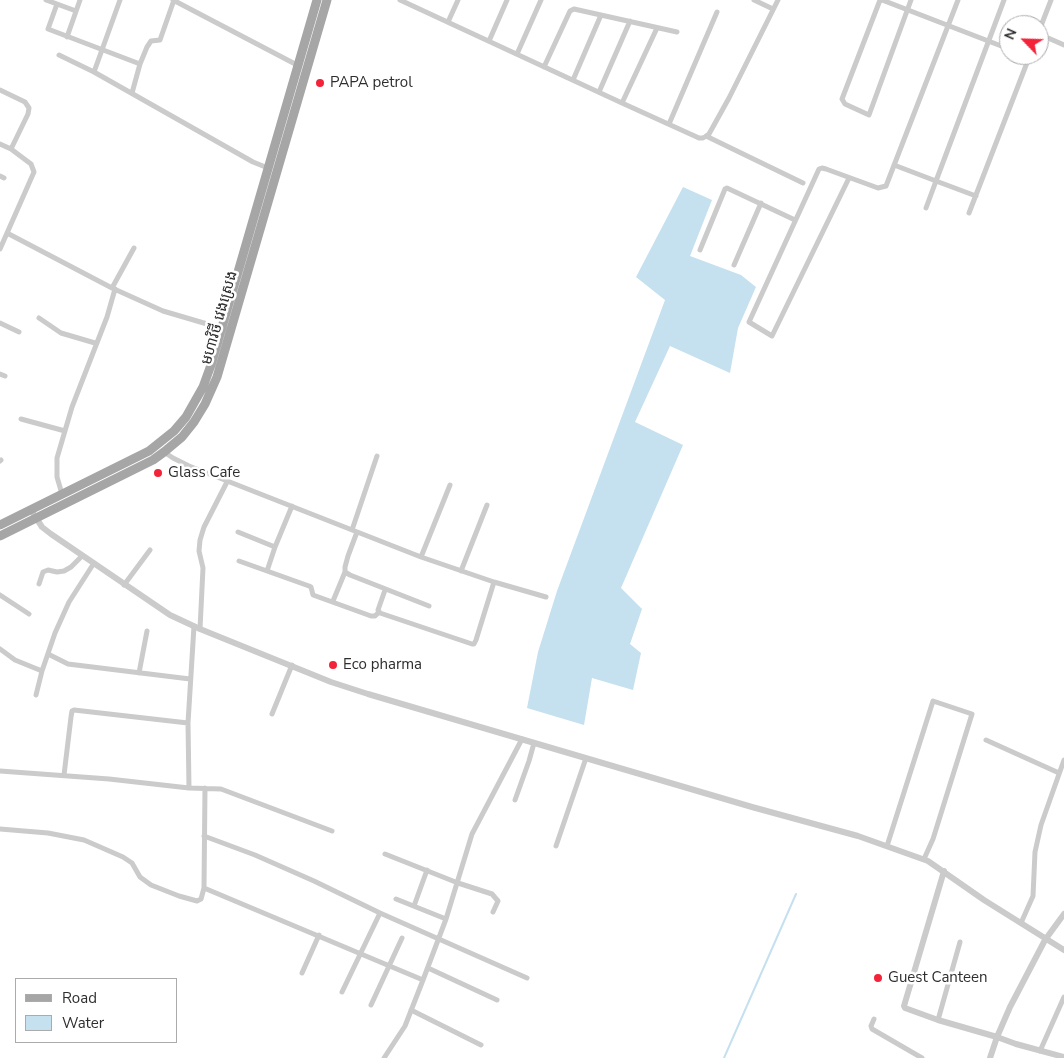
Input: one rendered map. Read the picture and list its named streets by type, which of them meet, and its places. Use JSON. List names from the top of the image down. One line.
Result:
{"streets":{"main road":["មហាវិថី វេងស្រេង"]},"places":["PAPA petrol","Glass Cafe","Eco pharma","Guest Canteen"],"legend":["Road","Water"],"north":"top left"}
